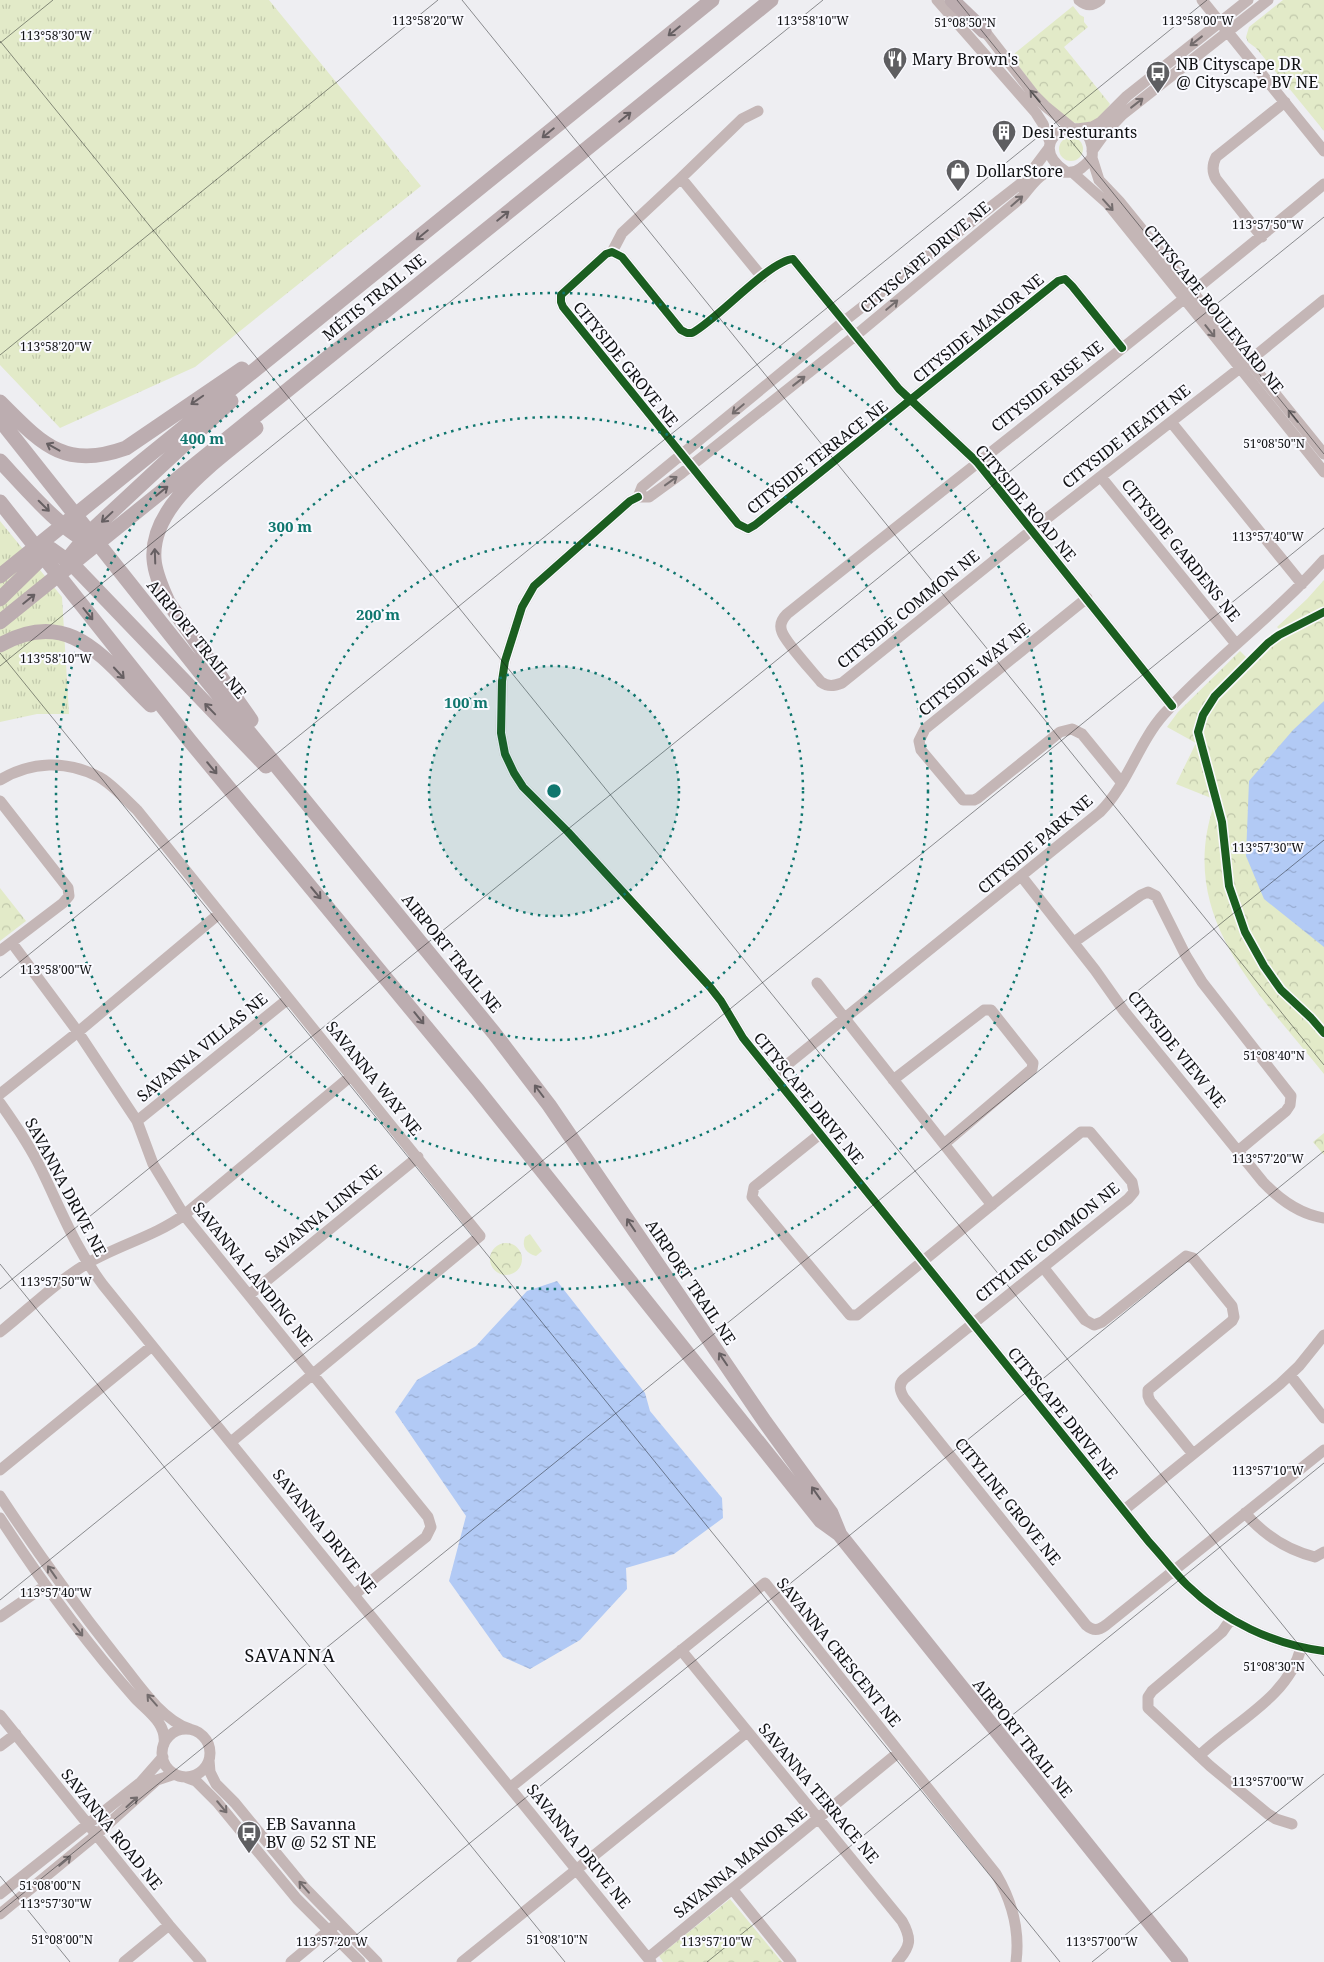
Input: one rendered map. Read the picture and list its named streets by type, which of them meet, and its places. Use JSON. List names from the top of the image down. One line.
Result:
{"streets":{"main road":["MÉTIS TRAIL NE","AIRPORT TRAIL NE"],"street":["CITYSCAPE DRIVE NE","CITYSCAPE BOULEVARD NE","CITYSIDE MANOR NE","CITYSIDE GROVE NE","CITYSIDE RISE NE","CITYSIDE HEATH NE","CITYSIDE TERRACE NE","CITYSIDE ROAD NE","CITYSIDE GARDENS NE","CITYSIDE COMMON NE","CITYSIDE WAY NE","CITYSIDE PARK NE","SAVANNA VILLAS NE","CITYSIDE VIEW NE","SAVANNA WAY NE","SAVANNA DRIVE NE","SAVANNA LINK NE","CITYLINE COMMON NE","SAVANNA LANDING NE","CITYLINE GROVE NE","SAVANNA CRESCENT NE","SAVANNA TERRACE NE","SAVANNA ROAD NE","SAVANNA MANOR NE"]},"crossings":[["CITYSCAPE DRIVE NE","CITYSCAPE BOULEVARD NE"],["CITYSCAPE DRIVE NE","CITYSIDE GROVE NE"],["CITYSCAPE DRIVE NE","CITYSIDE TERRACE NE"],["CITYSCAPE DRIVE NE","CITYSIDE ROAD NE"],["CITYSCAPE DRIVE NE","CITYSIDE PARK NE"],["CITYSCAPE DRIVE NE","CITYLINE COMMON NE"],["CITYSCAPE DRIVE NE","CITYLINE GROVE NE"],["MÉTIS TRAIL NE","AIRPORT TRAIL NE"],["CITYSCAPE BOULEVARD NE","CITYSIDE RISE NE"],["CITYSCAPE BOULEVARD NE","CITYSIDE HEATH NE"],["CITYSIDE MANOR NE","CITYSIDE RISE NE"],["CITYSIDE MANOR NE","CITYSIDE TERRACE NE"],["CITYSIDE MANOR NE","CITYSIDE ROAD NE"],["CITYSIDE GROVE NE","CITYSIDE TERRACE NE"],["CITYSIDE RISE NE","CITYSIDE ROAD NE"],["CITYSIDE RISE NE","CITYSIDE COMMON NE"],["CITYSIDE HEATH NE","CITYSIDE ROAD NE"],["CITYSIDE HEATH NE","CITYSIDE GARDENS NE"],["CITYSIDE HEATH NE","CITYSIDE COMMON NE"],["CITYSIDE TERRACE NE","CITYSIDE ROAD NE"],["CITYSIDE ROAD NE","CITYSIDE COMMON NE"],["CITYSIDE ROAD NE","CITYSIDE WAY NE"],["CITYSIDE ROAD NE","CITYSIDE PARK NE"],["CITYSIDE GARDENS NE","CITYSIDE PARK NE"],["CITYSIDE WAY NE","CITYSIDE PARK NE"],["CITYSIDE PARK NE","CITYSIDE VIEW NE"],["SAVANNA VILLAS NE","SAVANNA WAY NE"],["SAVANNA VILLAS NE","SAVANNA LANDING NE"],["SAVANNA WAY NE","SAVANNA DRIVE NE"],["SAVANNA WAY NE","SAVANNA LINK NE"],["SAVANNA WAY NE","SAVANNA LANDING NE"],["SAVANNA DRIVE NE","SAVANNA LANDING NE"],["SAVANNA DRIVE NE","SAVANNA CRESCENT NE"],["SAVANNA DRIVE NE","SAVANNA MANOR NE"],["SAVANNA LINK NE","SAVANNA LANDING NE"],["CITYLINE COMMON NE","CITYLINE GROVE NE"],["SAVANNA CRESCENT NE","SAVANNA TERRACE NE"],["SAVANNA CRESCENT NE","SAVANNA MANOR NE"],["SAVANNA TERRACE NE","SAVANNA MANOR NE"]],"districts":["SAVANNA"],"places":{"restaurant":["Mary Brown's"],"bus stop":["NB Cityscape DR @ Cityscape BV NE","EB Savanna BV @ 52 ST NE"],"building":["Desi resturants"],"shop":["DollarStore"]},"coordinates":["113°58'20\"W","113°58'10\"W","113°58'00\"W","51°08'50\"N","113°58'30\"W","113°57'50\"W","113°57'40\"W","113°57'30\"W","51°08'40\"N","113°57'20\"W","113°57'10\"W","51°08'30\"N","113°57'00\"W","51°08'00\"N","51°08'10\"N"],"rings":["400 m","300 m","200 m","100 m"]}
